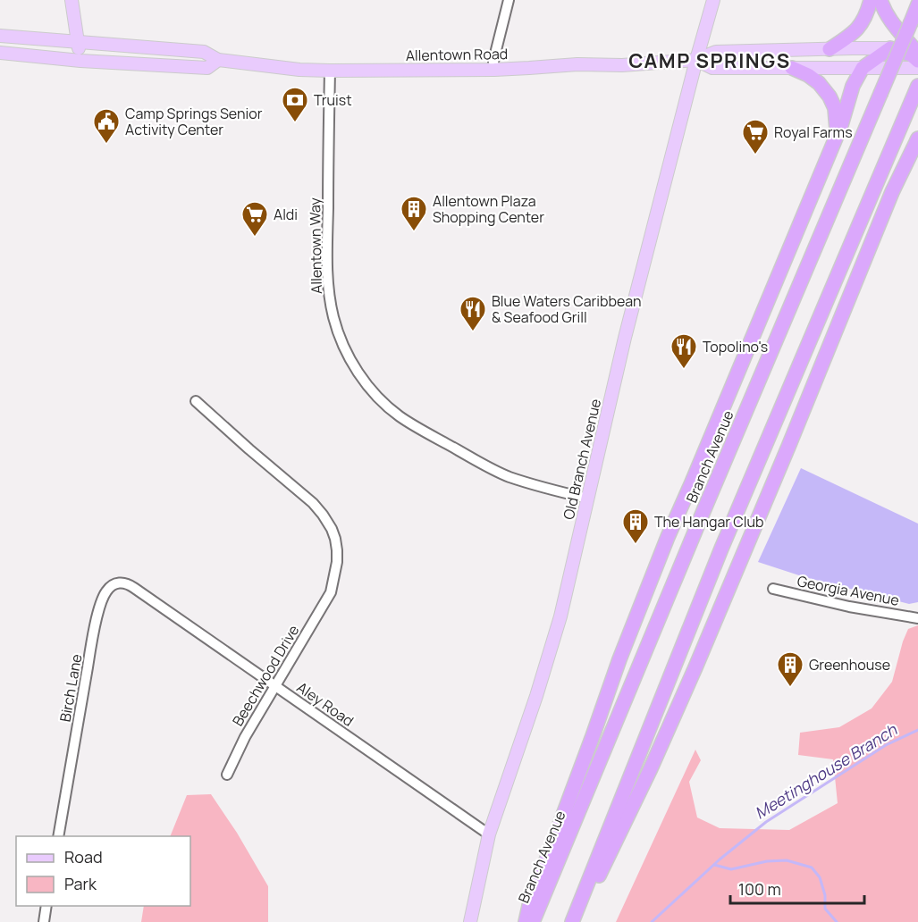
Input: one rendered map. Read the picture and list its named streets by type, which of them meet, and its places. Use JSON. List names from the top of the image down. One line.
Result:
{"streets":{"highway":["Branch Avenue"],"main road":["Allentown Road","Old Branch Avenue"],"street":["Allentown Way","Georgia Avenue","Beechwood Drive","Birch Lane","Aley Road"]},"crossings":[["Allentown Road","Allentown Way"],["Allentown Road","Old Branch Avenue"],["Allentown Way","Old Branch Avenue"],["Old Branch Avenue","Aley Road"],["Beechwood Drive","Aley Road"],["Birch Lane","Aley Road"]],"districts":["CAMP SPRINGS"],"water":["Meetinghouse Branch"],"places":{"bank":["Truist"],"public building":["Camp Springs Senior Activity Center"],"supermarket":["Royal Farms","Aldi"],"building":["Allentown Plaza Shopping Center","The Hangar Club","Greenhouse"],"restaurant":["Blue Waters Caribbean & Seafood Grill","Topolino's"]},"legend":["Road","Park"],"scale_bar":"100 m"}
